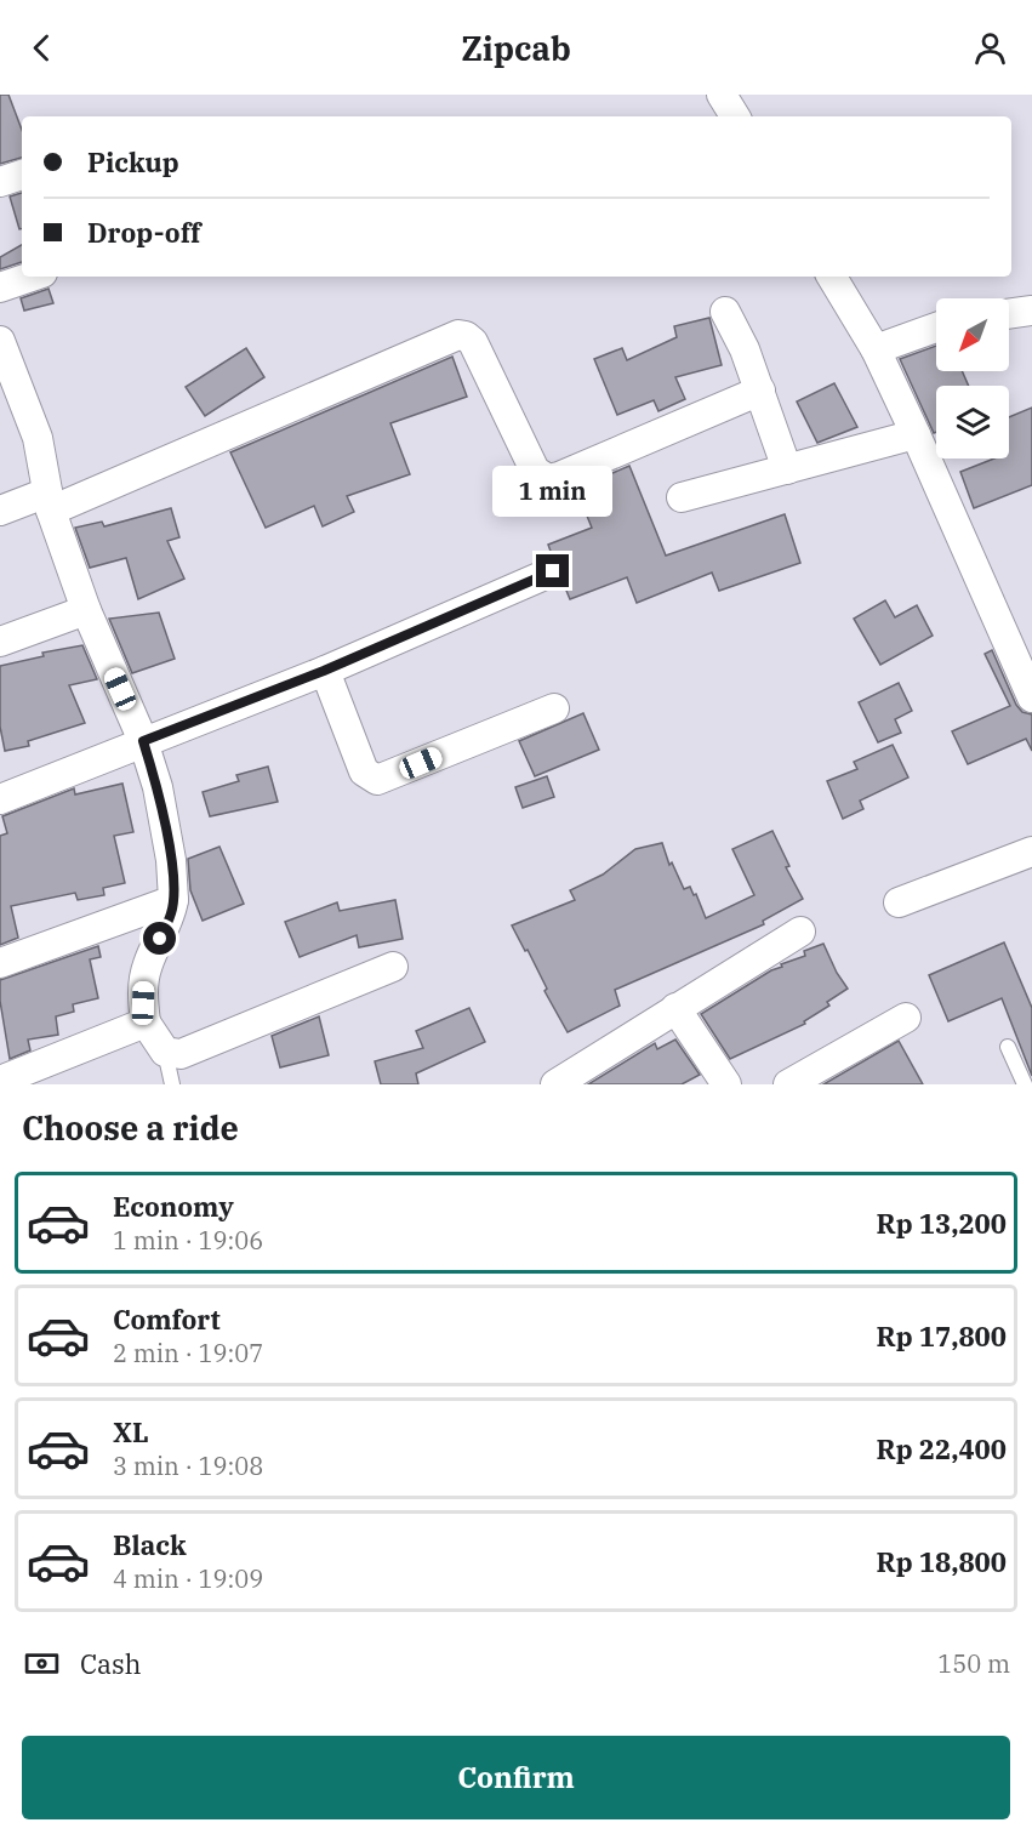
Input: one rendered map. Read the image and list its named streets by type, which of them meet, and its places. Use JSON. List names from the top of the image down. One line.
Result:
{"north":"bottom left","page":{"header":"Zipcab","banner":["Pickup","Drop-off"],"bubble":"1 min","heading":"Choose a ride","list":[{"name":"Economy","note":"1 min · 19:06","value":"Rp 13,200"},{"name":"Comfort","note":"2 min · 19:07","value":"Rp 17,800"},{"name":"XL","note":"3 min · 19:08","value":"Rp 22,400"},{"name":"Black","note":"4 min · 19:09","value":"Rp 18,800"}],"pay":["Cash","150 m"],"buttons":"Confirm"}}
